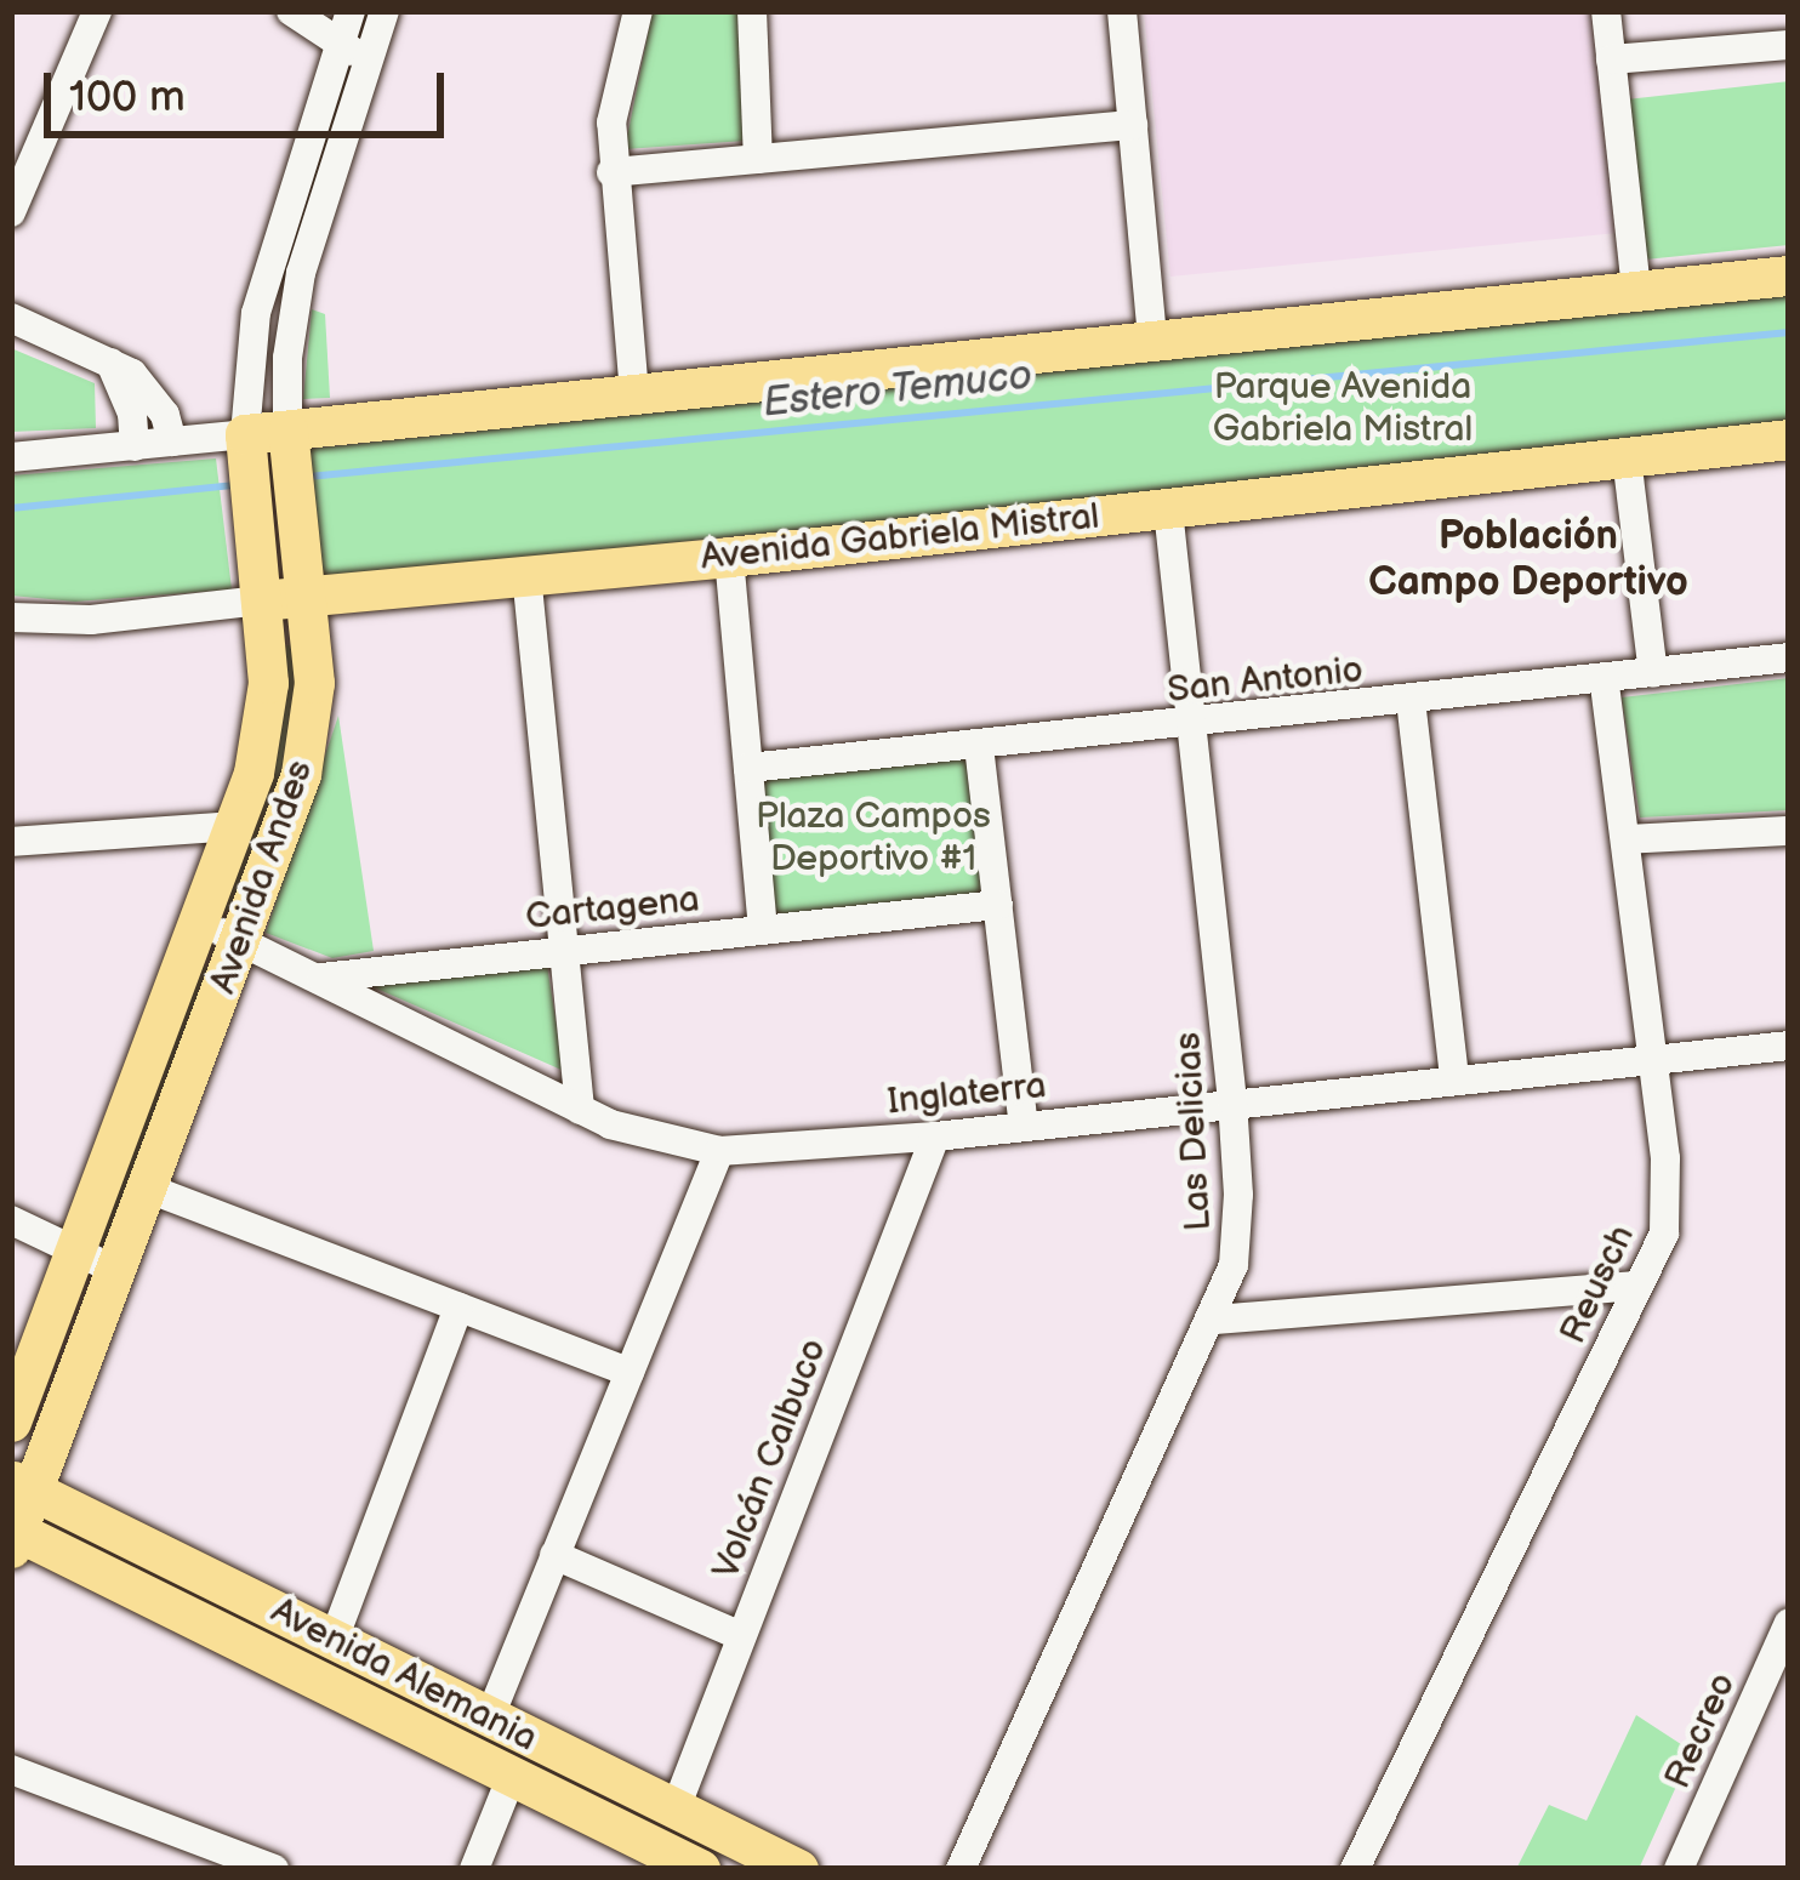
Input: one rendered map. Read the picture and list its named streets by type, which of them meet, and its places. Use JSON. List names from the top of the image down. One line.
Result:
{"streets":{"main road":["Avenida Gabriela Mistral","Avenida Andes","Avenida Alemania"],"street":["San Antonio","Cartagena","Inglaterra","Las Delicias","Reusch","Volcán Calbuco","Recreo"]},"crossings":[["Avenida Gabriela Mistral","Avenida Andes"],["Avenida Gabriela Mistral","Las Delicias"],["San Antonio","Las Delicias"],["San Antonio","Reusch"],["Avenida Andes","Inglaterra"],["Avenida Andes","Avenida Alemania"],["Cartagena","Inglaterra"],["Inglaterra","Las Delicias"],["Inglaterra","Reusch"],["Inglaterra","Volcán Calbuco"],["Volcán Calbuco","Avenida Alemania"]],"districts":["Población Campo Deportivo"],"water":["Estero Temuco"],"parks":["Parque Avenida Gabriela Mistral","Plaza Campos Deportivo #1"],"scale_bar":"100 m"}
